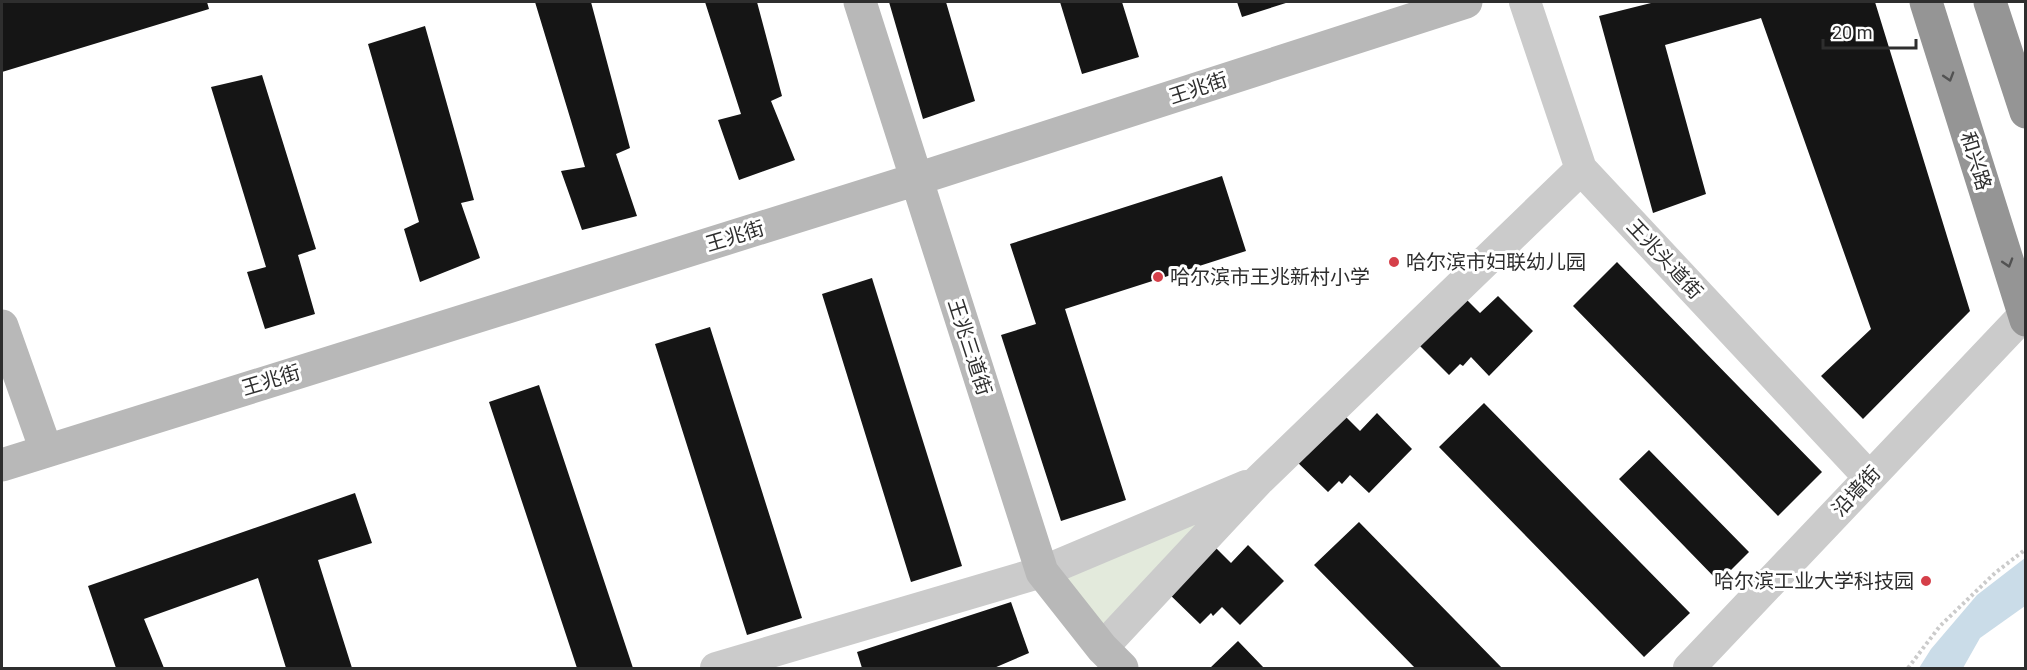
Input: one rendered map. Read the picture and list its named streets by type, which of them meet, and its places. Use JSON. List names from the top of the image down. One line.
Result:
{"streets":{"highway":["和兴路"],"main road":["王兆街","王兆三道街"],"street":["王兆头道街","沿墙街"]},"crossings":[["王兆街","王兆三道街"],["和兴路","沿墙街"],["王兆头道街","沿墙街"]],"places":["哈尔滨市妇联幼儿园","哈尔滨市王兆新村小学","哈尔滨工业大学科技园"],"scale_bar":"20 m"}
